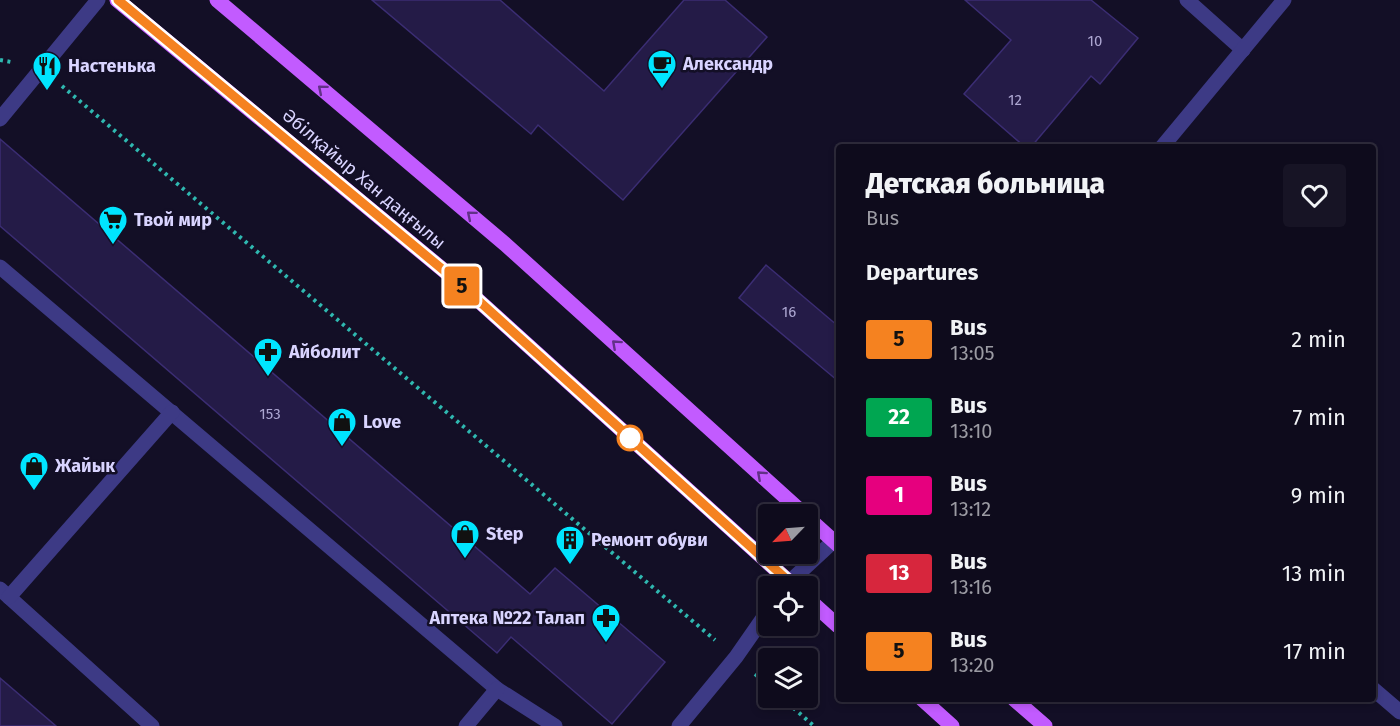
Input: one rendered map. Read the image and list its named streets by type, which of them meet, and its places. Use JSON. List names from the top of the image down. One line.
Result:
{"streets":{"main road":["Әбілқайыр Хан даңғылы"]},"places":{"cafe":["Александр"],"restaurant":["Настенька"],"supermarket":["Твой мир"],"pharmacy":["Айболит","Аптека №22 Талап"],"shop":["Love","Жайык","Step"],"building":["Ремонт обуви"]},"lines":["bus line 5"],"house_numbers":["10","12","16","153"],"north":"bottom left","page":{"on_map":"5","heading":[["Детская больница","Bus"],"Departures"],"list":[{"mark":"5","name":"Bus","note":"13:05","value":"2 min"},{"mark":"22","name":"Bus","note":"13:10","value":"7 min"},{"mark":"1","name":"Bus","note":"13:12","value":"9 min"},{"mark":"13","name":"Bus","note":"13:16","value":"13 min"},{"mark":"5","name":"Bus","note":"13:20","value":"17 min"}]}}
